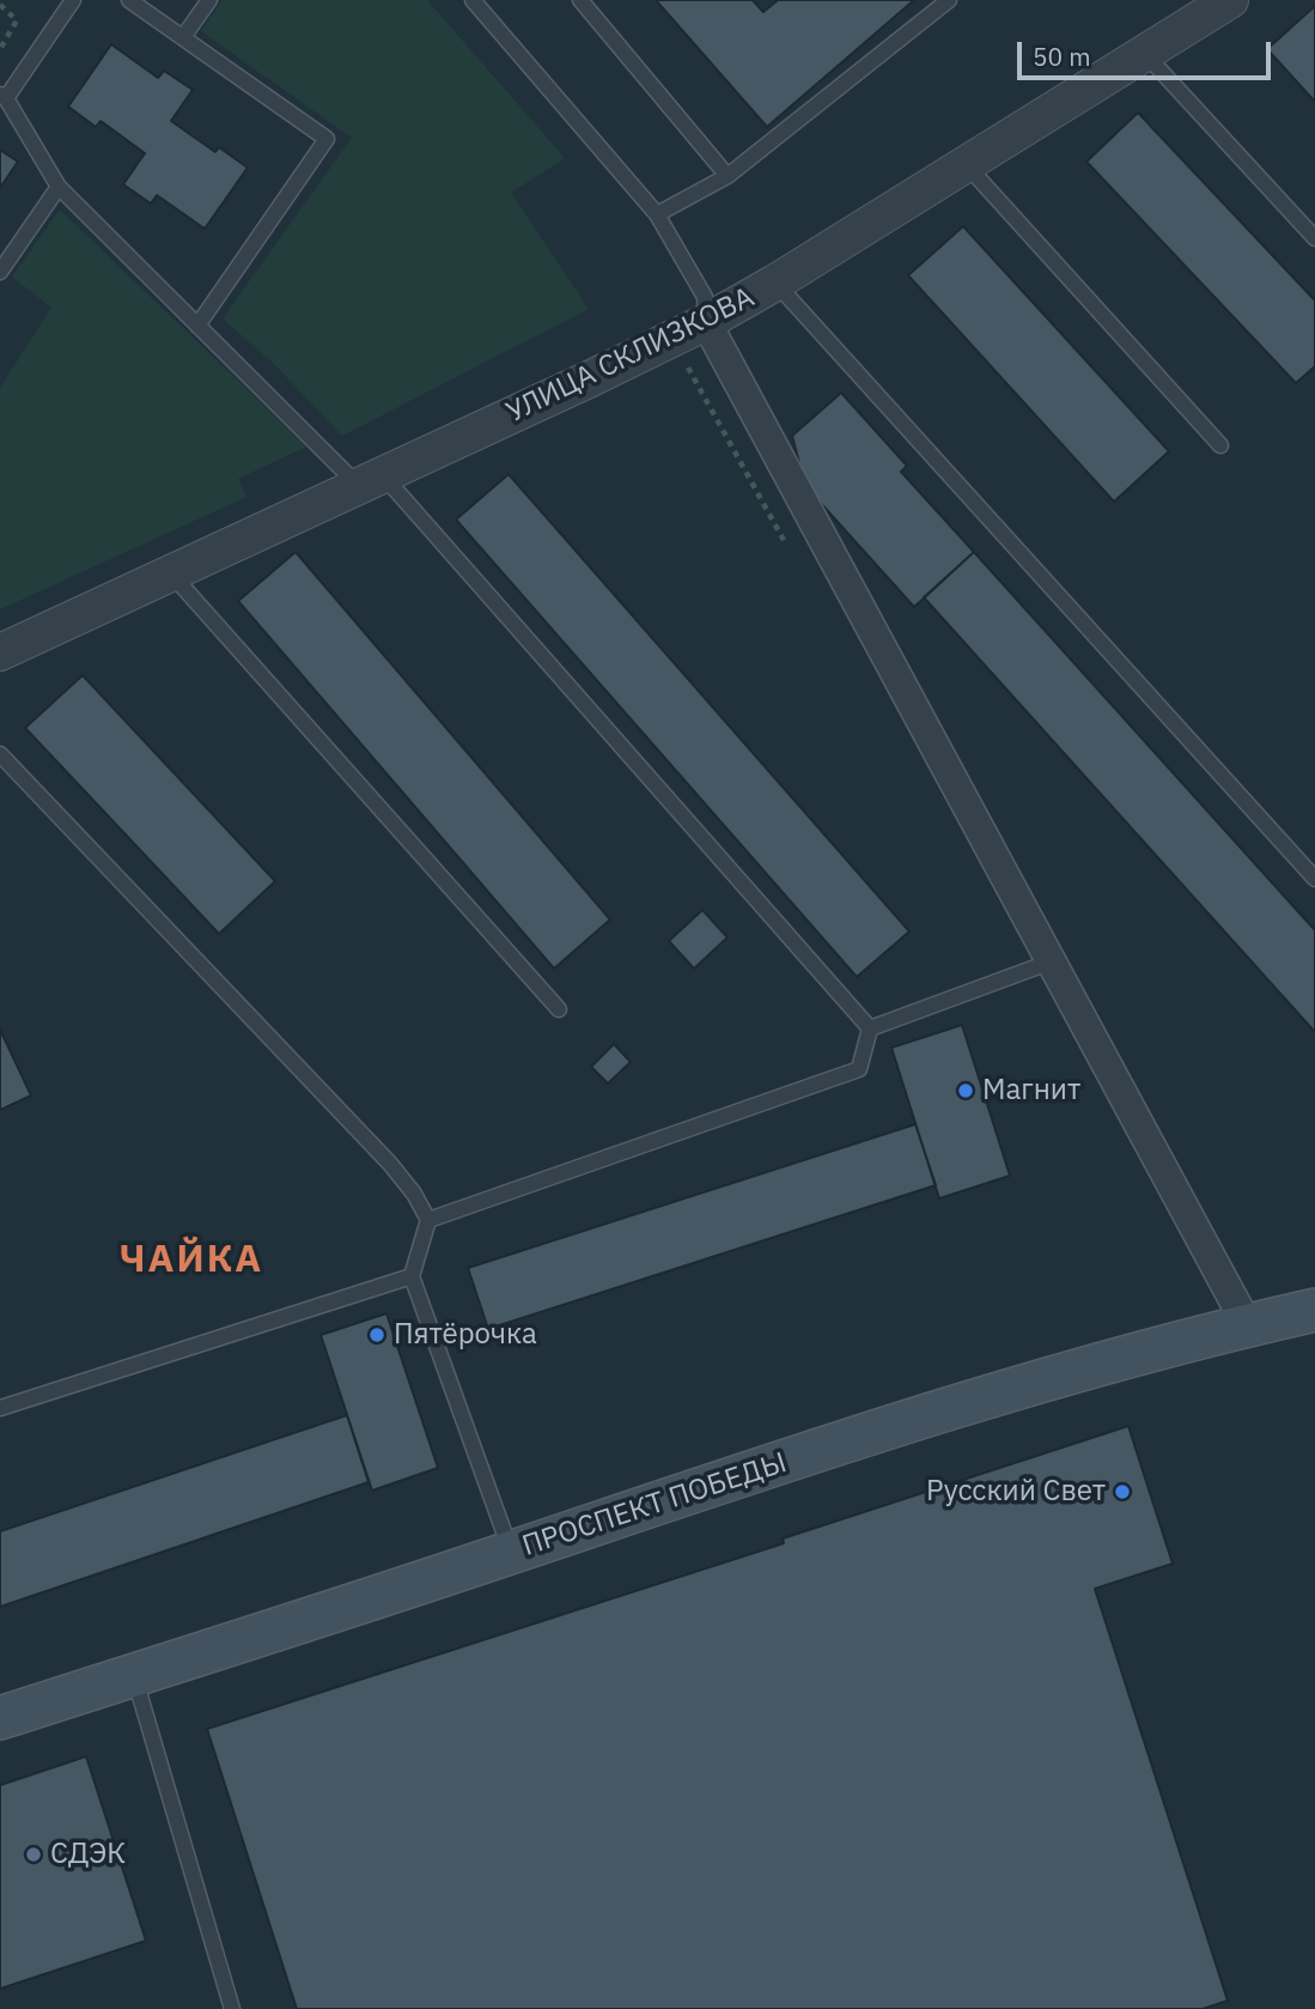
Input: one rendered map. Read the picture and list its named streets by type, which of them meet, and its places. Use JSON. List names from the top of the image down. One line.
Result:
{"streets":{"main road":["ПРОСПЕКТ ПОБЕДЫ"],"street":["УЛИЦА СКЛИЗКОВА"]},"districts":["ЧАЙКА"],"places":["Магнит","Пятёрочка","Русский Свет","СДЭК"],"scale_bar":"50 m"}
